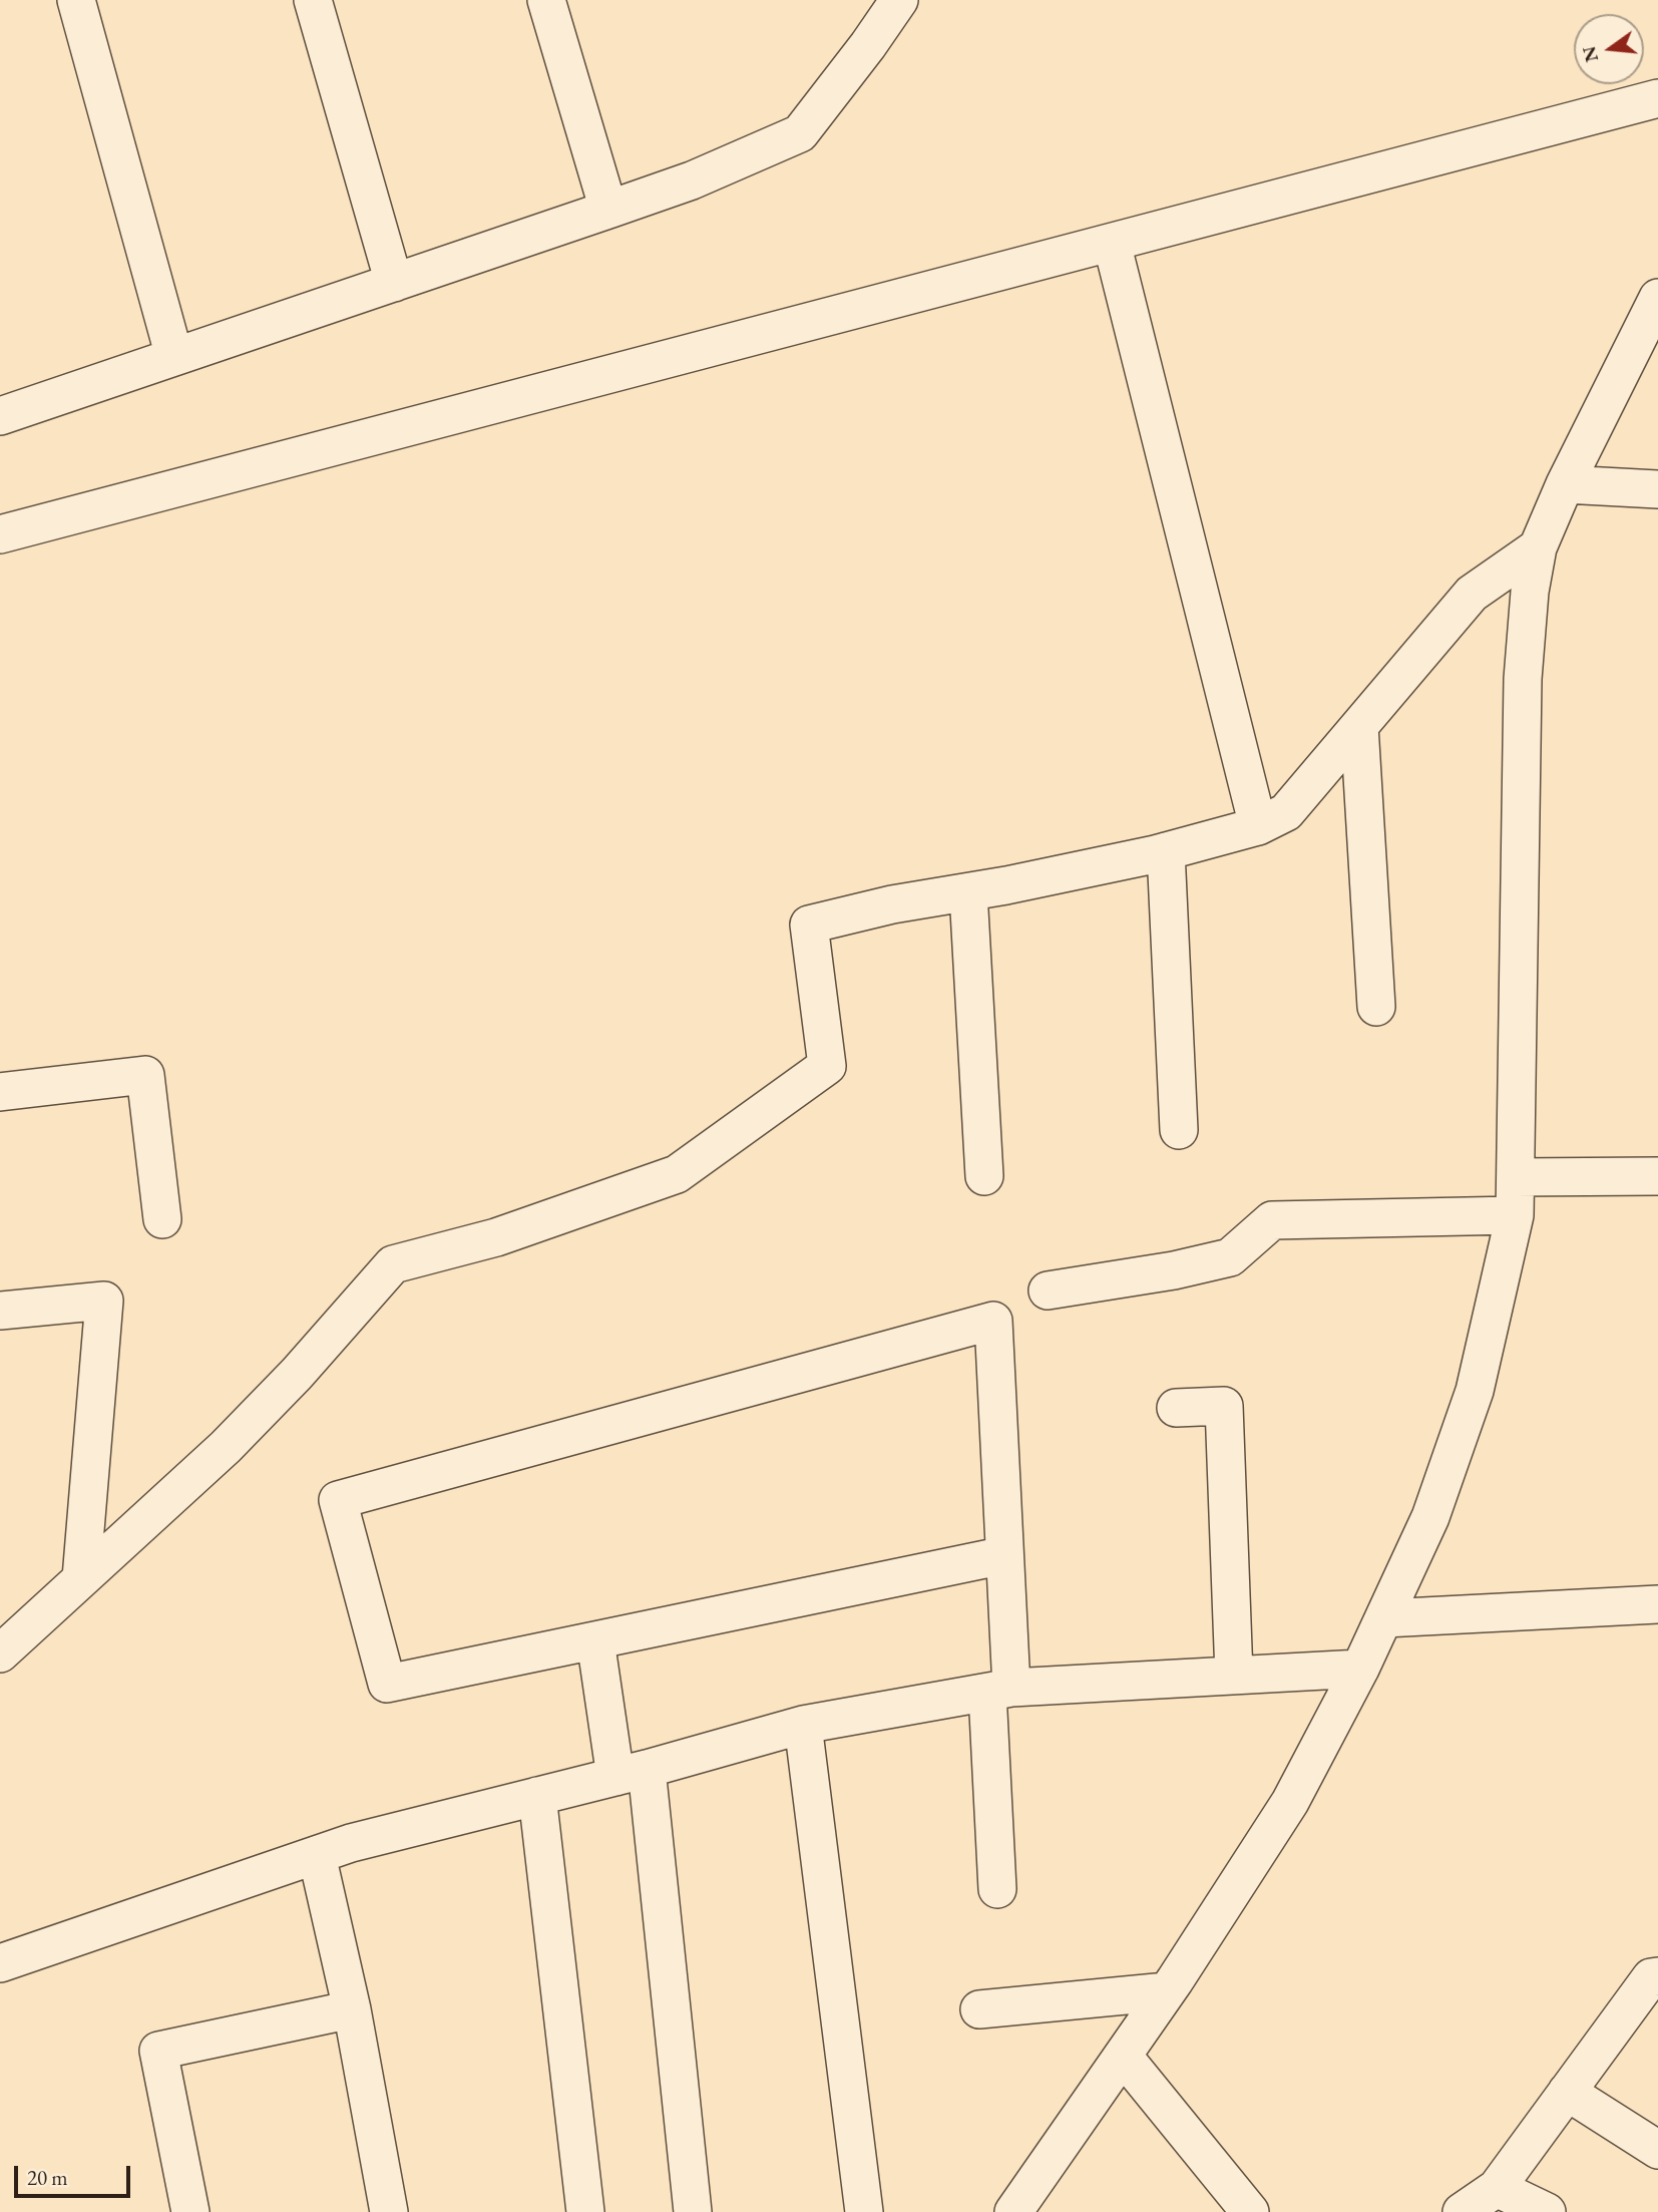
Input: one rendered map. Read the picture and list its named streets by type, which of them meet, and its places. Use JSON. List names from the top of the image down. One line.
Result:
{"scale_bar":"20 m","north":"left"}
